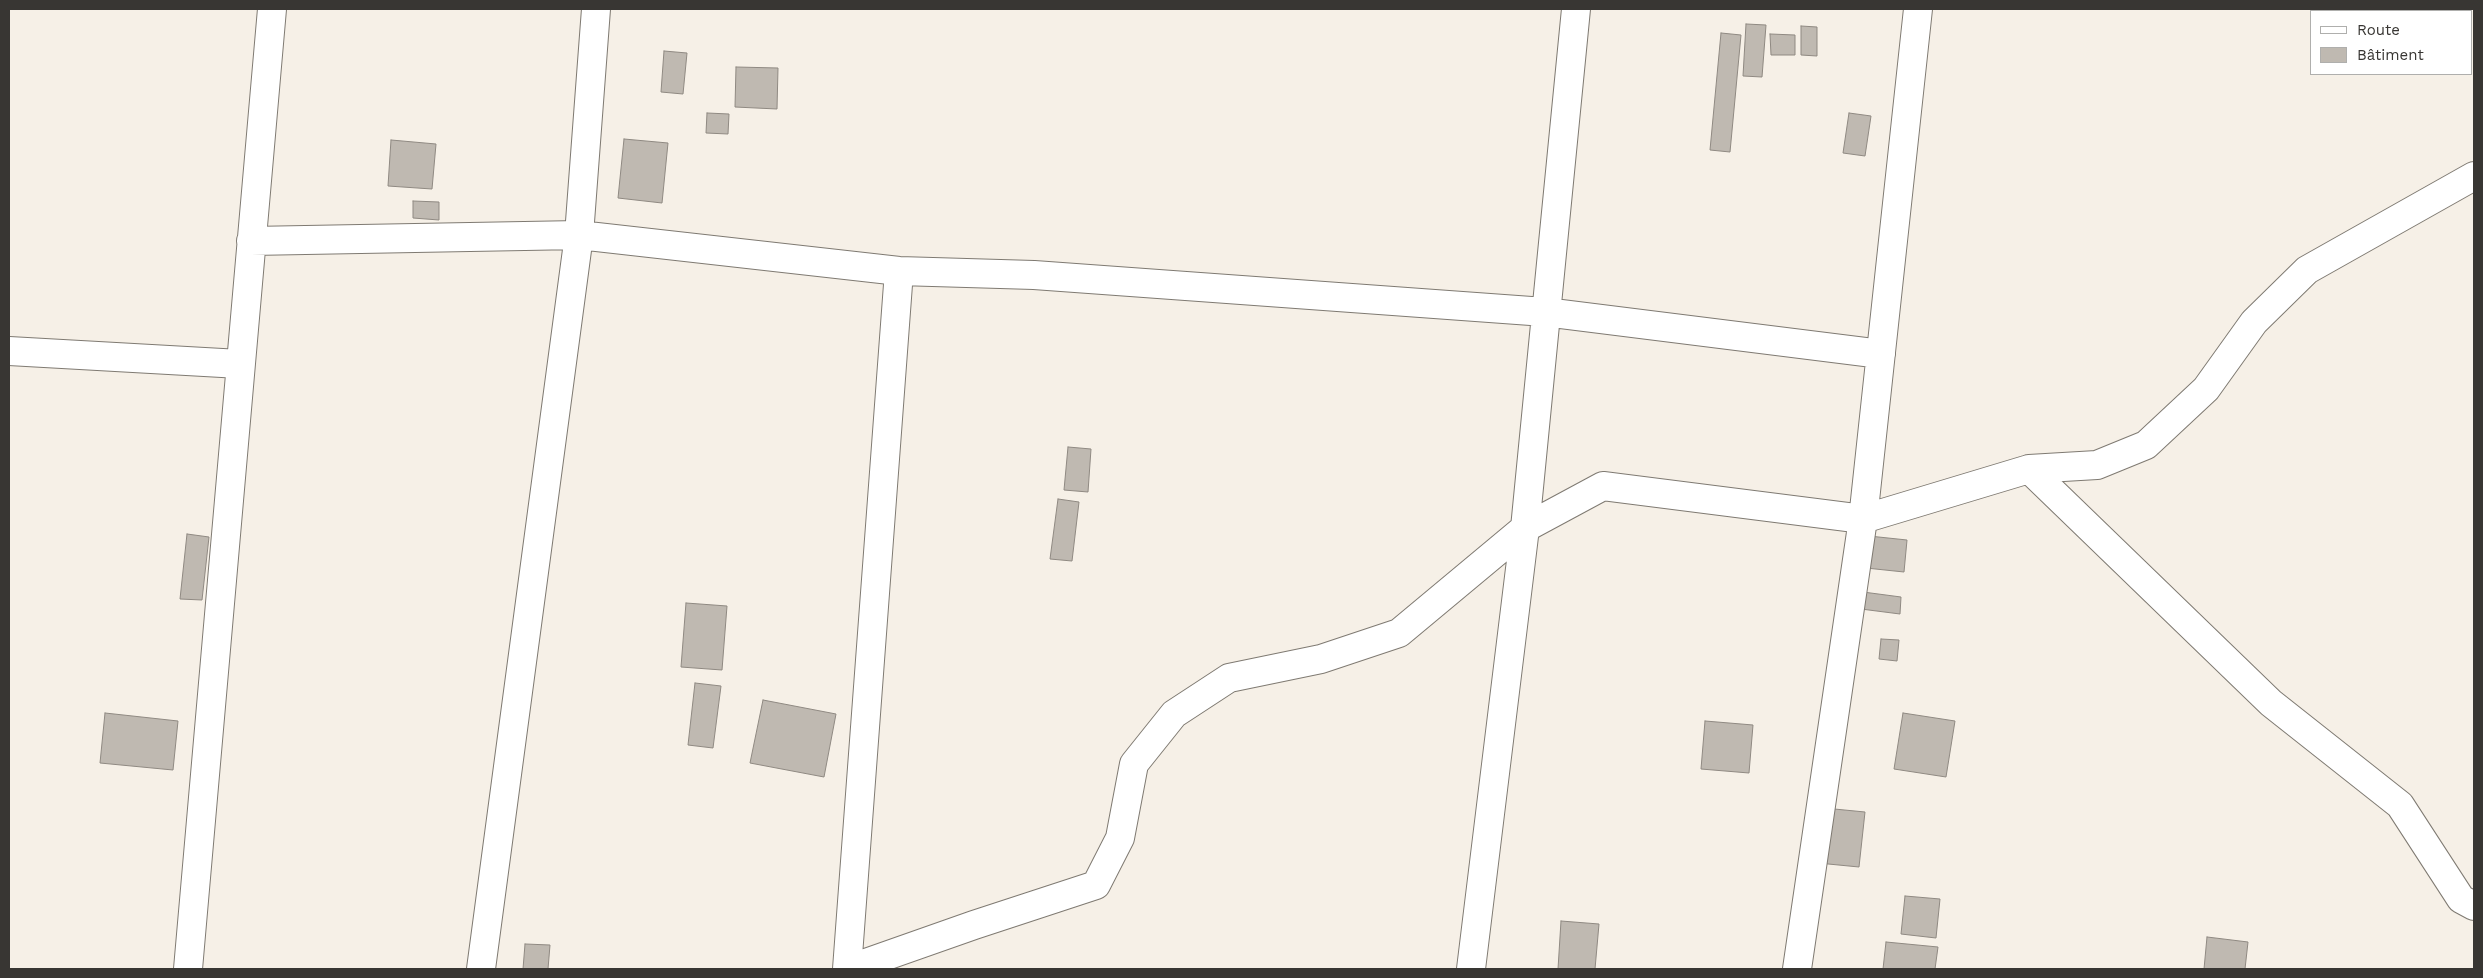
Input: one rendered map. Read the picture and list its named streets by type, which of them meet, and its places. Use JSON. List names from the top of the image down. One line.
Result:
{"legend":["Route","Bâtiment"]}
